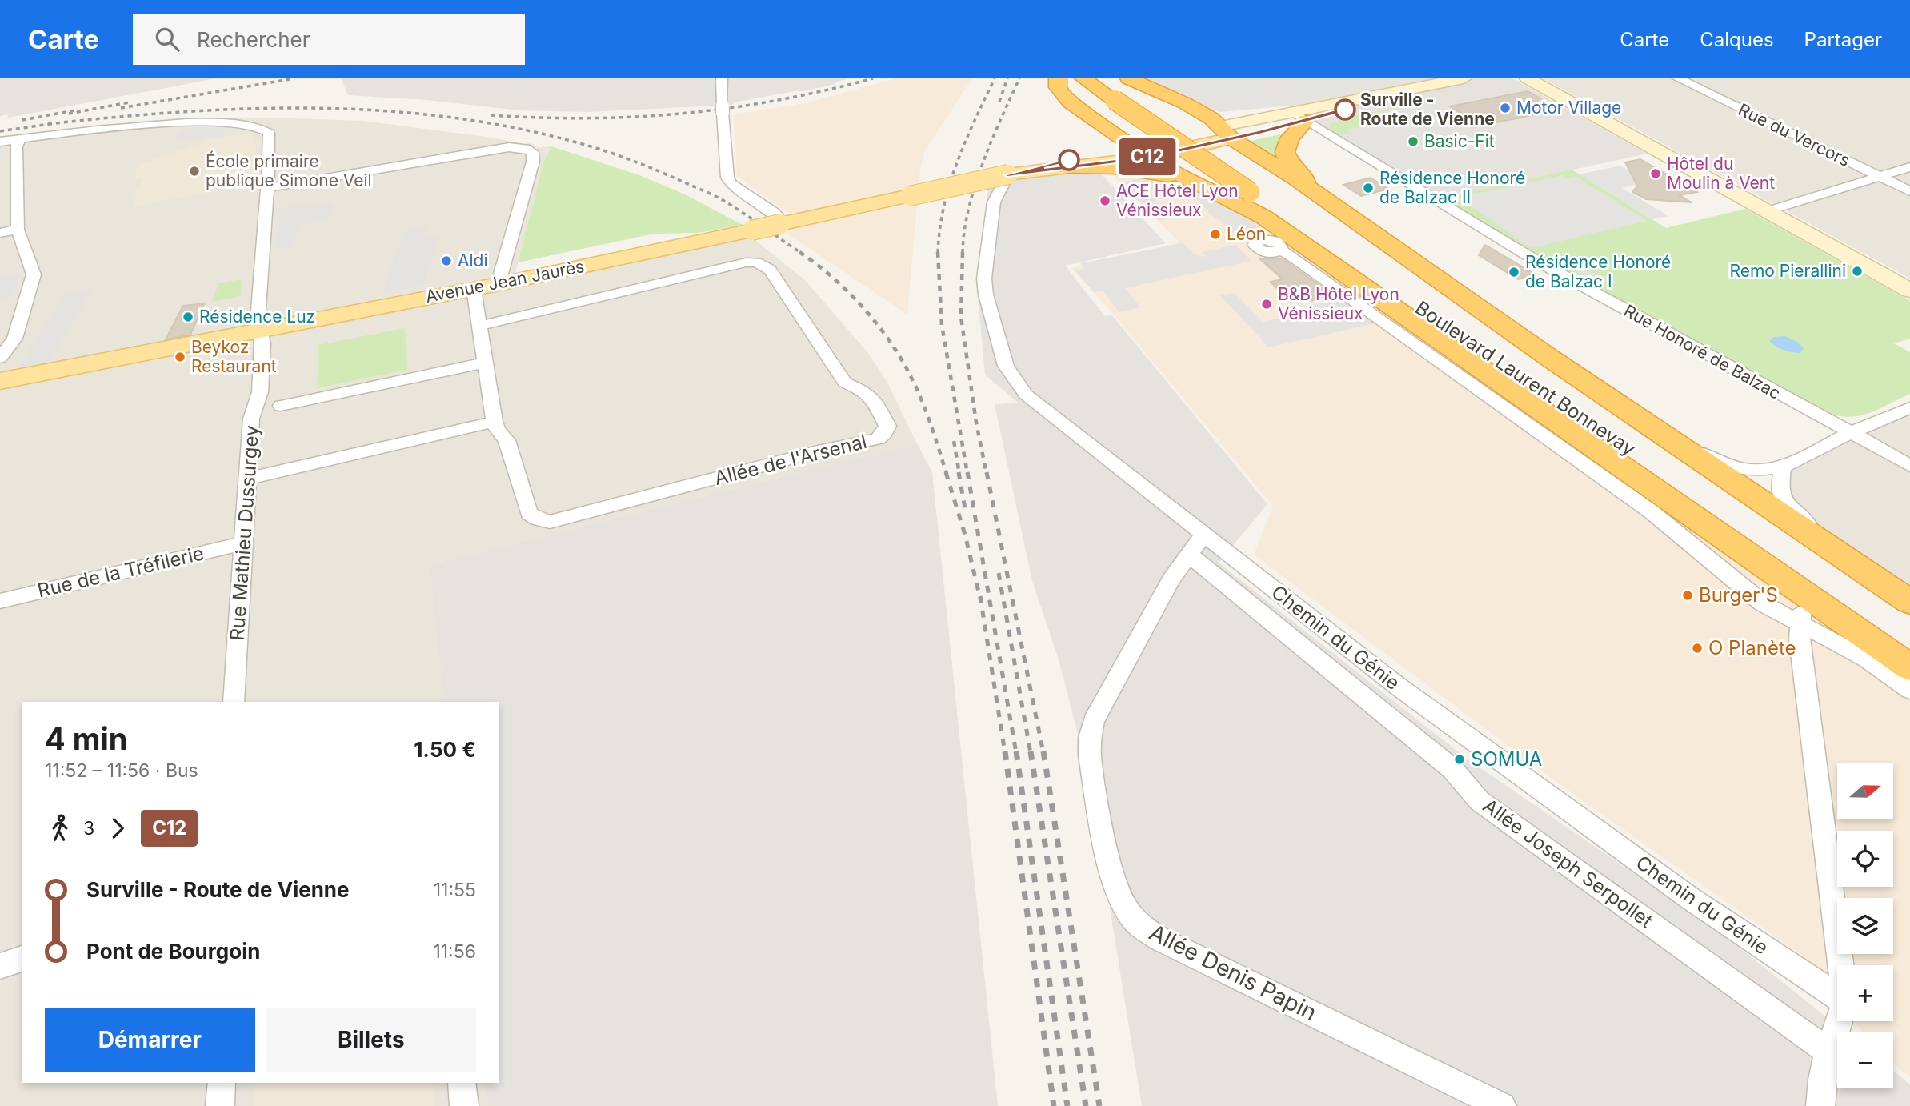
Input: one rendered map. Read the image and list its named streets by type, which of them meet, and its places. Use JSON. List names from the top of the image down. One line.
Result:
{"streets":{"highway":["Boulevard Laurent Bonnevay"],"main road":["Avenue Jean Jaurès"],"street":["Rue du Vercors","Rue Honoré de Balzac","Allée de l'Arsenal","Rue Mathieu Dussurgey","Rue de la Tréfilerie","Chemin du Génie","Allée Joseph Serpollet","Allée Denis Papin"]},"crossings":[["Avenue Jean Jaurès","Allée de l'Arsenal"],["Avenue Jean Jaurès","Rue Mathieu Dussurgey"],["Avenue Jean Jaurès","Chemin du Génie"],["Rue Mathieu Dussurgey","Rue de la Tréfilerie"],["Chemin du Génie","Allée Denis Papin"],["Allée Joseph Serpollet","Allée Denis Papin"]],"places":["Motor Village","Surville - Route de Vienne","Basic-Fit","École primaire publique Simone Veil","Hôtel du Moulin à Vent","Résidence Honoré de Balzac II","ACE Hôtel Lyon Vénissieux","Léon","Aldi","Remo Pierallini","Résidence Honoré de Balzac I","B&B Hôtel Lyon Vénissieux","Résidence Luz","Beykoz Restaurant","Burger'S","O Planète","SOMUA"],"lines":["bus line C12"],"north":"right","page":{"header":"Carte","search":"Rechercher","nav":["Carte","Calques","Partager"],"on_map":"C12","heading":["4 min","11:52 – 11:56 · Bus","1.50 €"],"map_buttons":["+","−"],"legs":["3","C12"],"list":[{"name":"Surville - Route de Vienne","value":"11:55"},{"name":"Pont de Bourgoin","value":"11:56"}],"buttons":["Démarrer","Billets"]}}
